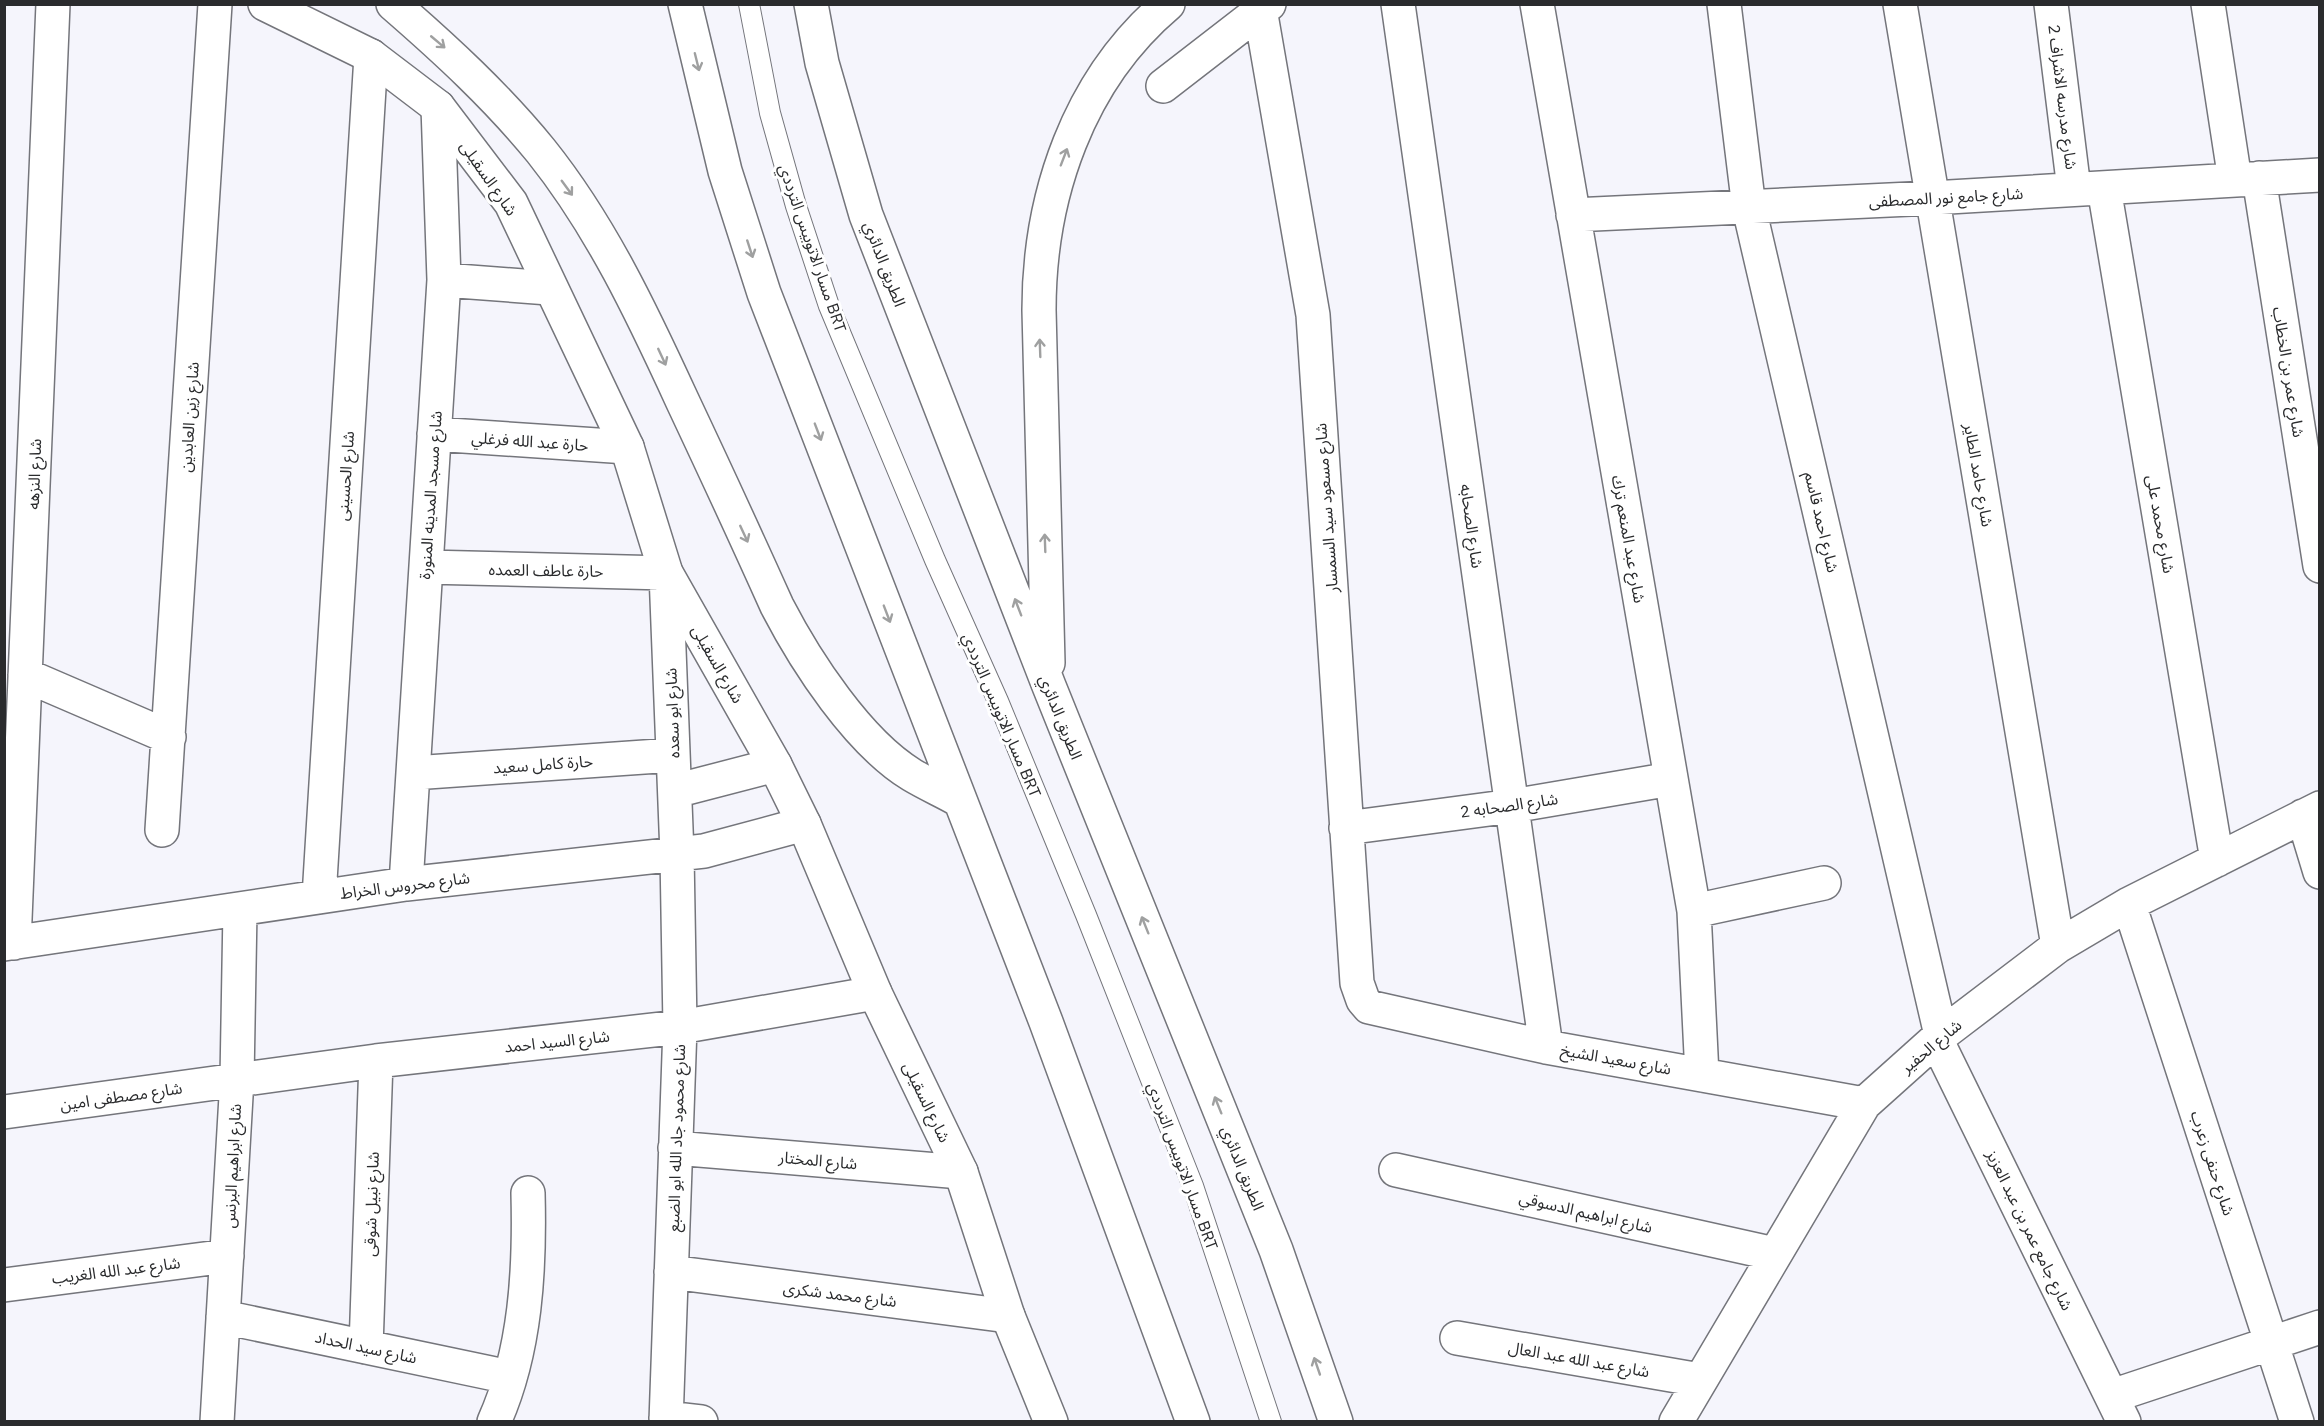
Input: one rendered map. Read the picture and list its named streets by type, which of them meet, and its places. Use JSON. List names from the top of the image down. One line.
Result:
{"streets":{"main road":["شارع مدرسه الاشراف 2","شارع السقيلى","شارع جامع نور المصطفى","الطريق الدائري","شارع عمر بن الخطاب","شارع زين العابدين","حارة عبد الله فرغلي","شارع النزهه","شارع حامد الطاير","شارع الحسينى","شارع مسجد المدينه المنورة","شارع مسعود سيد السمسار","شارع احمد قاسم","شارع محمد على","شارع الصحابه","شارع عبد المنعم ترك","حارة عاطف العمده","شارع ابو سعده","حارة كامل سعيد","شارع الصحابه 2","شارع محروس الخراط","شارع السيد احمد","شارع الحفير","شارع سعيد الشيخ","شارع مصطفى امين","شارع محمود جاد الله ابو الضبع","شارع المختار","شارع حنفى زعرب","شارع ابراهيم البرنس","شارع نبيل شوقى","شارع ابراهيم الدسوقي","شارع جامع عمر بن عبد العزيز","شارع عبد الله الغريب","شارع محمد شكرى","شارع سيد الحداد","شارع عبد الله عبد العال"],"lane":["مسار الاتوبيس الترددي BRT"]},"crossings":[["شارع مدرسه الاشراف 2","شارع جامع نور المصطفى"],["شارع مدرسه الاشراف 2","شارع محمد على"],["شارع السقيلى","حارة عبد الله فرغلي"],["شارع السقيلى","شارع الحسينى"],["شارع السقيلى","شارع مسجد المدينه المنورة"],["شارع السقيلى","حارة عاطف العمده"],["شارع السقيلى","شارع ابو سعده"],["شارع السقيلى","شارع محروس الخراط"],["شارع السقيلى","شارع السيد احمد"],["شارع السقيلى","شارع المختار"],["شارع السقيلى","شارع محمد شكرى"],["شارع جامع نور المصطفى","شارع عمر بن الخطاب"],["شارع جامع نور المصطفى","شارع حامد الطاير"],["شارع جامع نور المصطفى","شارع احمد قاسم"],["شارع جامع نور المصطفى","شارع محمد على"],["شارع جامع نور المصطفى","شارع عبد المنعم ترك"],["حارة عبد الله فرغلي","شارع مسجد المدينه المنورة"],["شارع النزهه","شارع محروس الخراط"],["شارع حامد الطاير","شارع الحفير"],["شارع الحسينى","شارع محروس الخراط"],["شارع مسجد المدينه المنورة","حارة عاطف العمده"],["شارع مسجد المدينه المنورة","حارة كامل سعيد"],["شارع مسجد المدينه المنورة","شارع محروس الخراط"],["شارع مسعود سيد السمسار","شارع الصحابه 2"],["شارع مسعود سيد السمسار","شارع سعيد الشيخ"],["شارع احمد قاسم","شارع الحفير"],["شارع احمد قاسم","شارع جامع عمر بن عبد العزيز"],["شارع محمد على","شارع الحفير"],["شارع الصحابه","شارع الصحابه 2"],["شارع الصحابه","شارع سعيد الشيخ"],["شارع عبد المنعم ترك","شارع الصحابه 2"],["شارع عبد المنعم ترك","شارع سعيد الشيخ"],["حارة عاطف العمده","شارع ابو سعده"],["شارع ابو سعده","حارة كامل سعيد"],["شارع ابو سعده","شارع محروس الخراط"],["شارع ابو سعده","شارع محمود جاد الله ابو الضبع"],["شارع محروس الخراط","شارع محمود جاد الله ابو الضبع"],["شارع محروس الخراط","شارع ابراهيم البرنس"],["شارع السيد احمد","شارع مصطفى امين"],["شارع السيد احمد","شارع محمود جاد الله ابو الضبع"],["شارع السيد احمد","شارع ابراهيم البرنس"],["شارع السيد احمد","شارع نبيل شوقى"],["شارع الحفير","شارع سعيد الشيخ"],["شارع الحفير","شارع حنفى زعرب"],["شارع الحفير","شارع ابراهيم الدسوقي"],["شارع الحفير","شارع جامع عمر بن عبد العزيز"],["شارع الحفير","شارع عبد الله عبد العال"],["شارع مصطفى امين","شارع ابراهيم البرنس"],["شارع محمود جاد الله ابو الضبع","شارع المختار"],["شارع محمود جاد الله ابو الضبع","شارع محمد شكرى"],["شارع ابراهيم البرنس","شارع عبد الله الغريب"],["شارع ابراهيم البرنس","شارع سيد الحداد"],["شارع نبيل شوقى","شارع سيد الحداد"]]}
